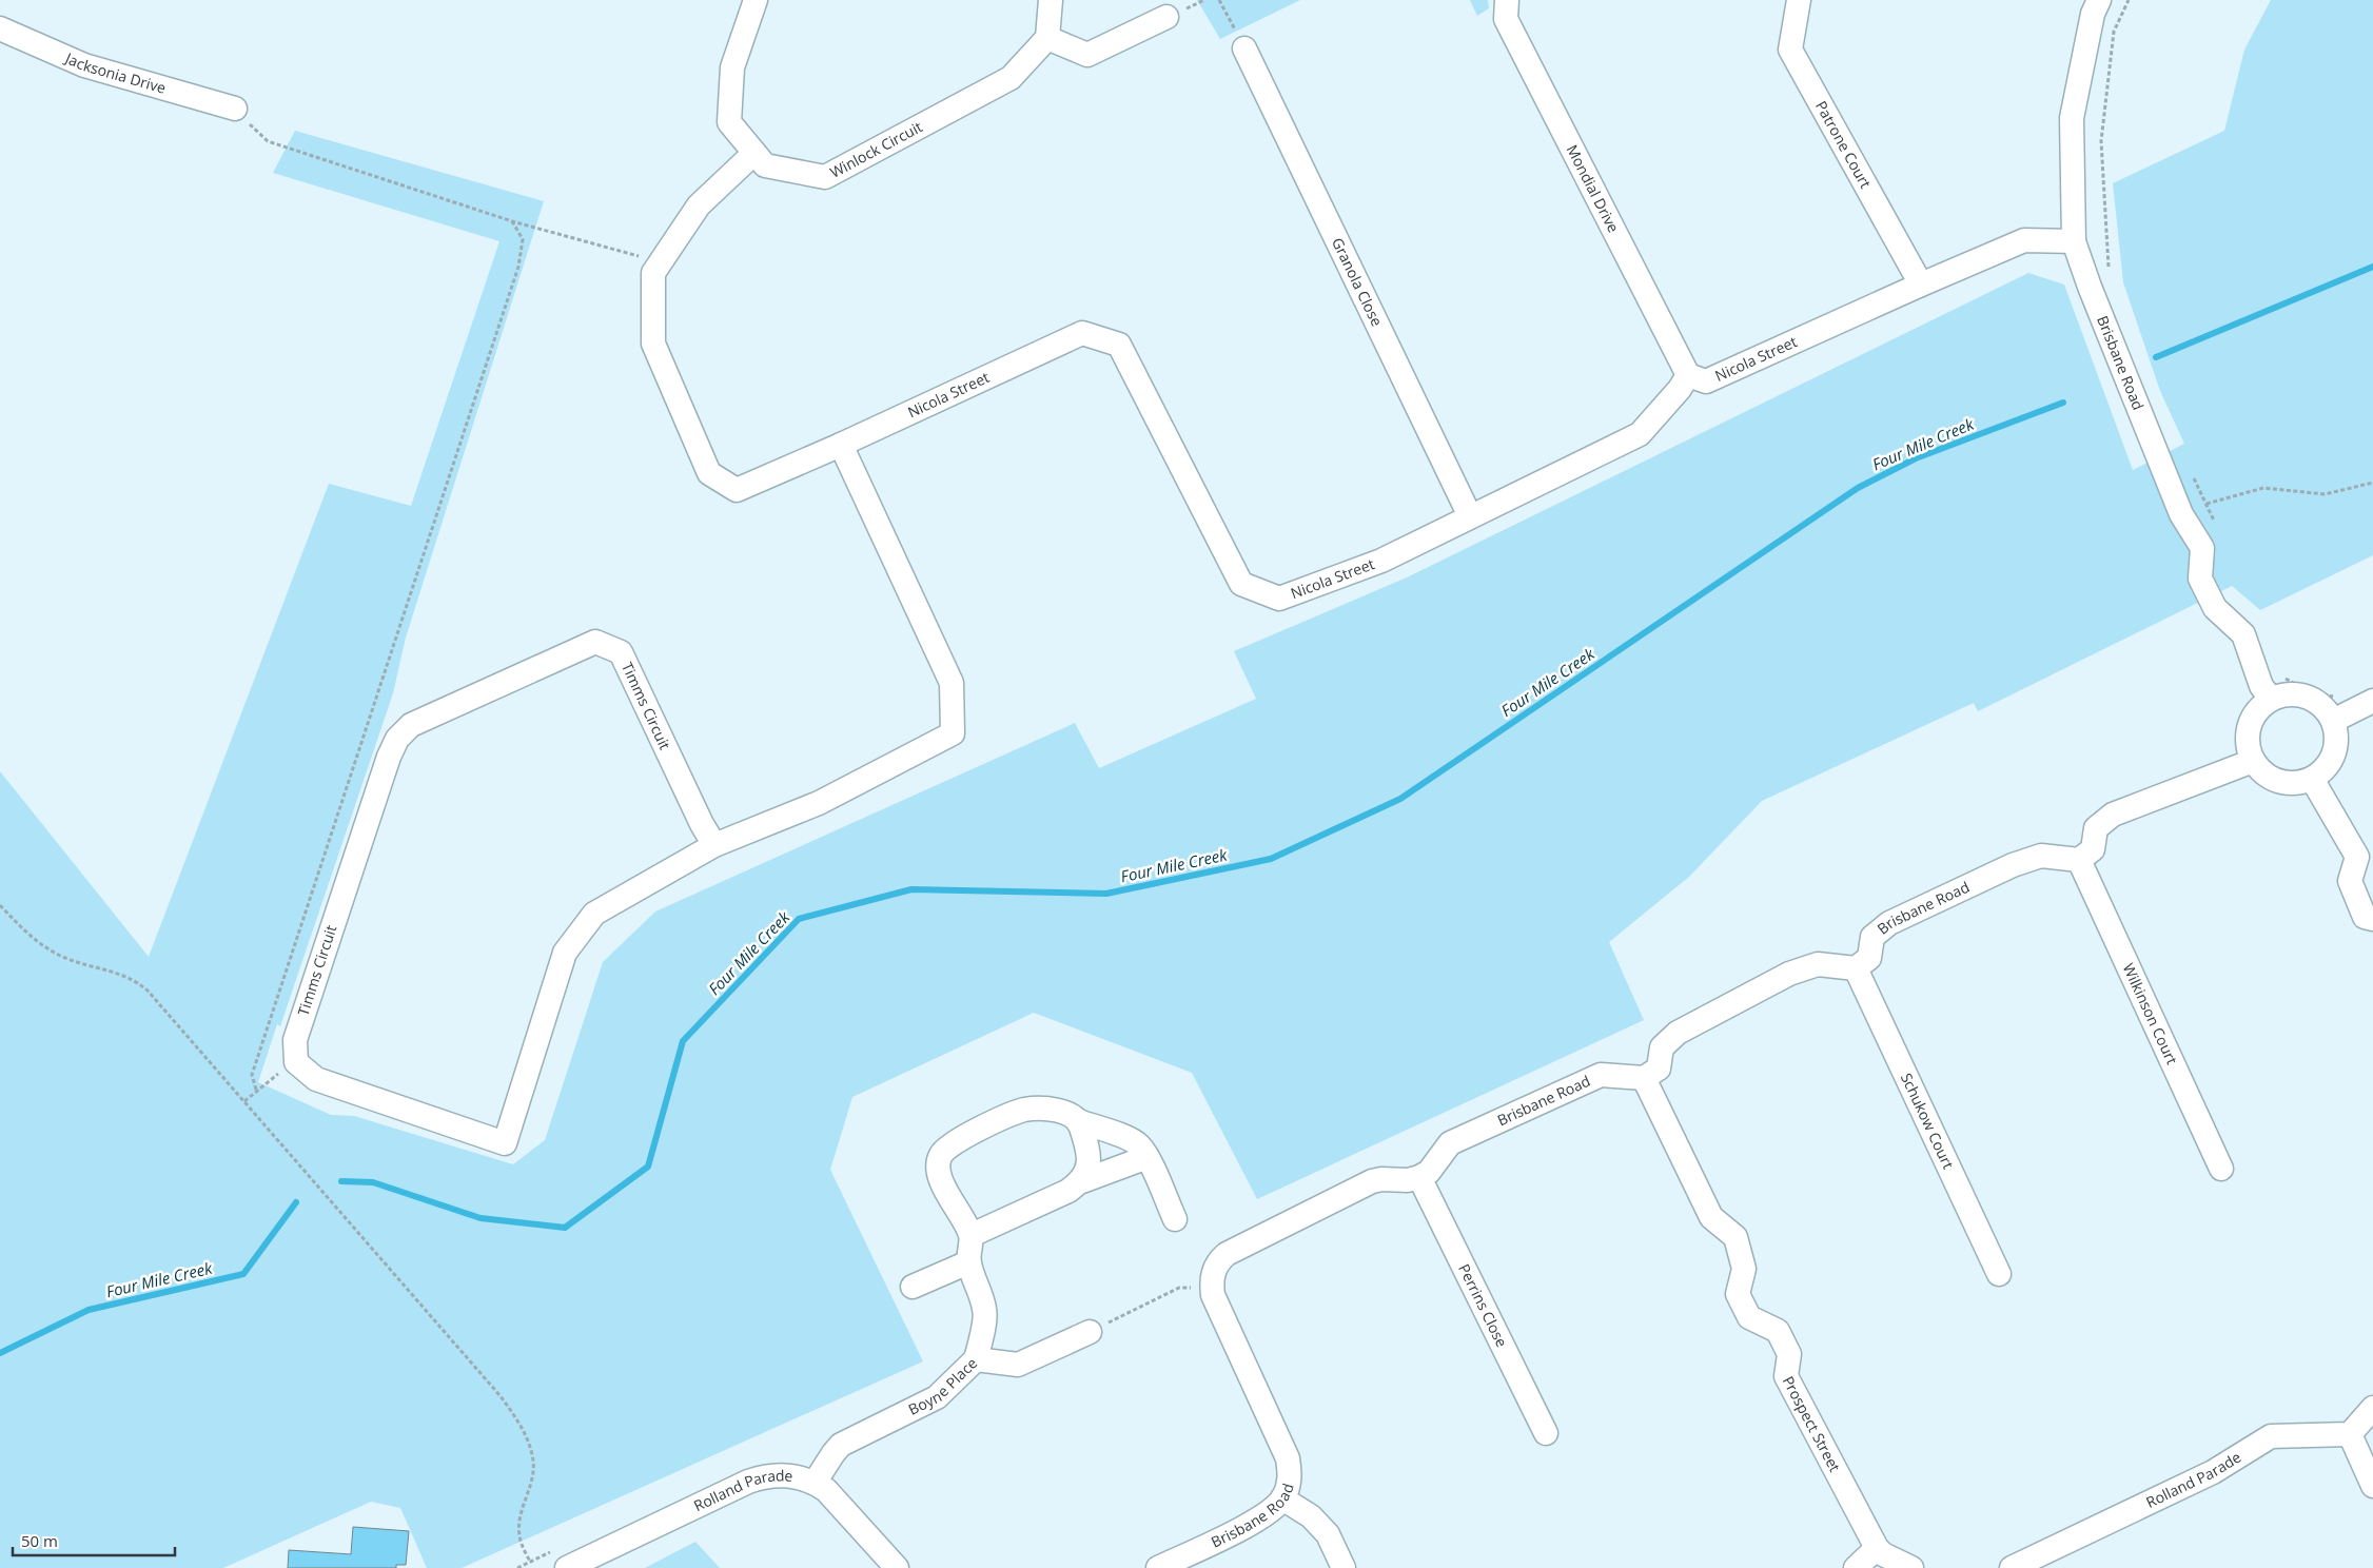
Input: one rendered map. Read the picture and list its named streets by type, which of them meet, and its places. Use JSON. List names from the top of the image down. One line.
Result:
{"streets":{"street":["Jacksonia Drive","Patrone Court","Winlock Circuit","Mondial Drive","Granola Close","Nicola Street","Brisbane Road","Timms Circuit","Wilkinson Court","Schukow Court","Perrins Close","Boyne Place","Prospect Street","Rolland Parade"]},"crossings":[["Patrone Court","Nicola Street"],["Mondial Drive","Nicola Street"],["Granola Close","Nicola Street"],["Nicola Street","Brisbane Road"],["Brisbane Road","Wilkinson Court"],["Brisbane Road","Schukow Court"],["Brisbane Road","Perrins Close"],["Brisbane Road","Prospect Street"],["Boyne Place","Rolland Parade"]],"water":["Four Mile Creek"],"scale_bar":"50 m"}
